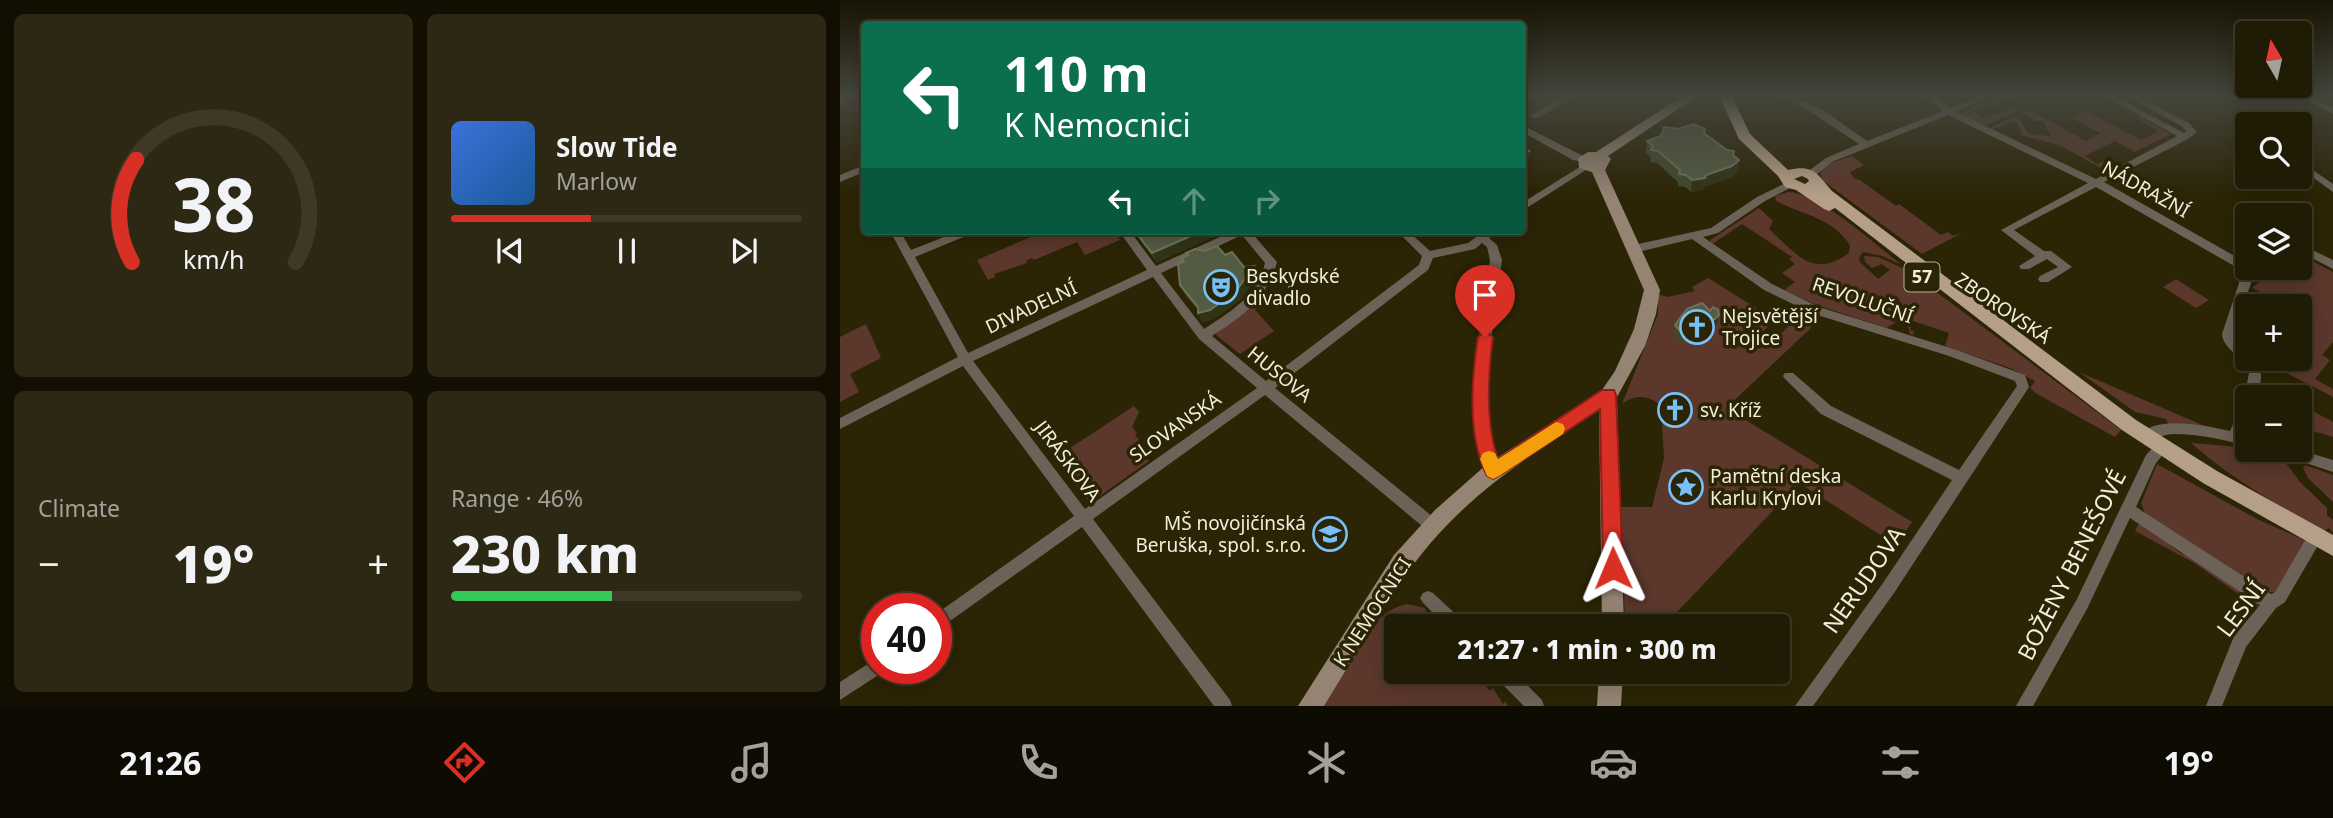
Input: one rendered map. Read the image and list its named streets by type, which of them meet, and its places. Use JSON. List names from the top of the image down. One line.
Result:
{"streets":{"main road":["57","ZBOROVSKÁ"],"street":["NÁDRAŽNÍ","REVOLUČNÍ","DIVADELNÍ","HUSOVA","SLOVANSKÁ","JIRÁSKOVA","BOŽENY BENEŠOVÉ","NERUDOVA","LESNÍ","K NEMOCNICI"]},"crossings":[["57","ZBOROVSKÁ"],["57","BOŽENY BENEŠOVÉ"],["REVOLUČNÍ","NERUDOVA"],["DIVADELNÍ","HUSOVA"],["DIVADELNÍ","JIRÁSKOVA"],["ZBOROVSKÁ","BOŽENY BENEŠOVÉ"],["HUSOVA","SLOVANSKÁ"],["HUSOVA","K NEMOCNICI"],["SLOVANSKÁ","JIRÁSKOVA"]],"places":{"theatre":["Beskydské divadlo"],"church":["Nejsvětější Trojice","sv. Kříž"],"place":["Pamětní deska Karlu Krylovi"],"school or university":["MŠ novojičínská Beruška, spol. s.r.o."]},"north":"top","page":{"map_buttons":["+","−"],"turn":["110 m","K Nemocnici"],"song":["Slow Tide","Marlow"],"tile":["Climate",["Range · 46%","230 km"]],"heat":["−","19°","+"],"limit":"40","trip":"21:27 · 1 min · 300 m","tabs":["21:26","19°"],"gauge":["38","km/h"]}}
